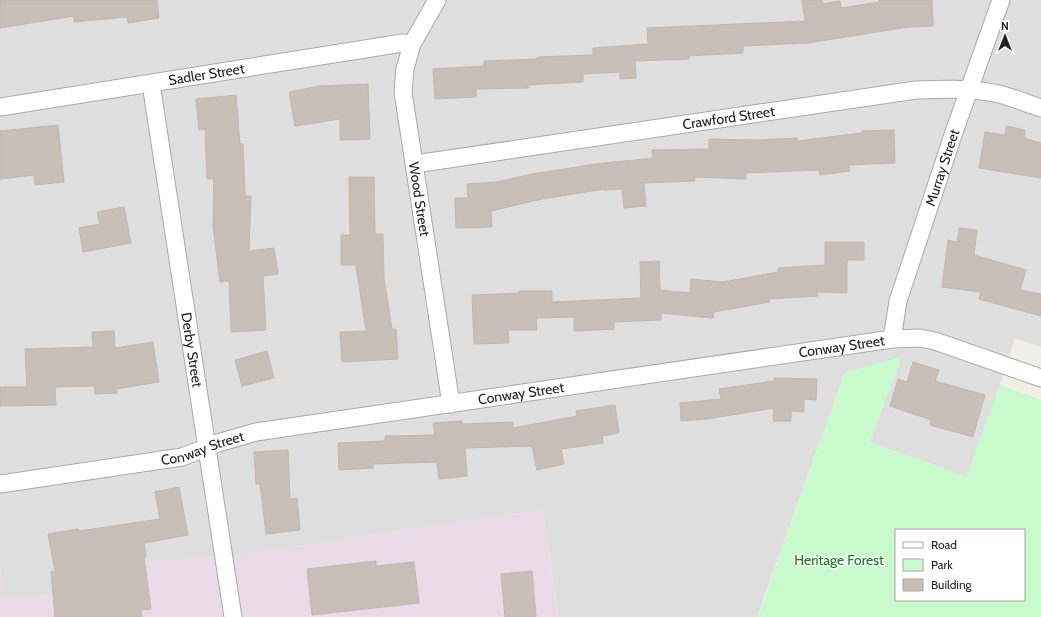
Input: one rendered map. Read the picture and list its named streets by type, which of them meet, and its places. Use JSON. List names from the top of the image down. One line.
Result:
{"streets":{"street":["Sadler Street","Crawford Street","Murray Street","Wood Street","Conway Street","Derby Street"]},"crossings":[["Sadler Street","Wood Street"],["Sadler Street","Derby Street"],["Crawford Street","Murray Street"],["Crawford Street","Wood Street"],["Murray Street","Conway Street"],["Wood Street","Conway Street"],["Conway Street","Derby Street"]],"parks":["Heritage Forest"],"legend":["Road","Park","Building"],"north":"top"}
